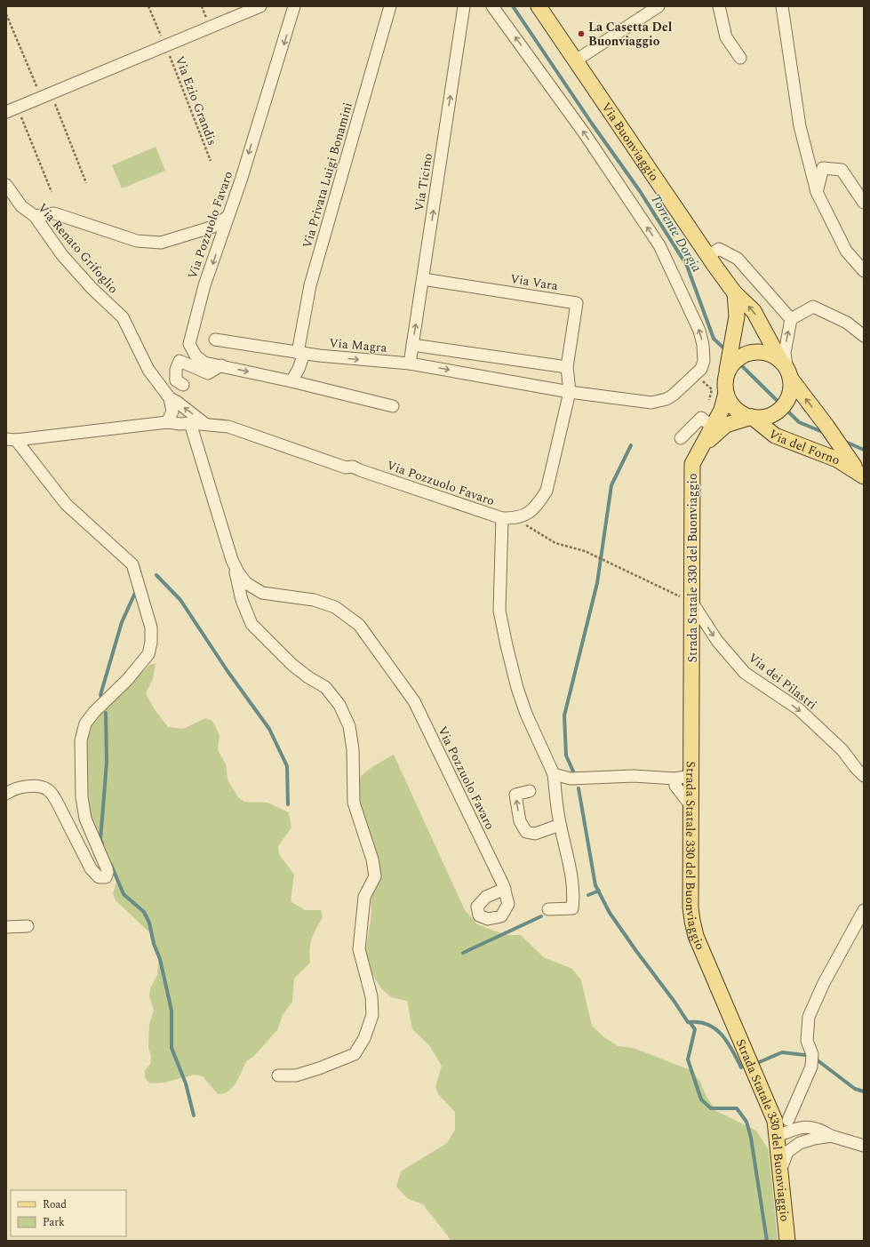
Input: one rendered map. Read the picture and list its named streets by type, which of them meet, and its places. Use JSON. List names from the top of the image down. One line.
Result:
{"streets":{"main road":["Via Buonviaggio","Via del Forno","Strada Statale 330 del Buonviaggio"],"street":["Via Privata Luigi Bonamini","Via Ticino","Via Pozzuolo Favaro","Via Renato Grifoglio","Via Vara","Via Magra","Via dei Pilastri"],"path":["Via Ezio Grandis"]},"crossings":[["Via Buonviaggio","Via del Forno"],["Via Privata Luigi Bonamini","Via Magra"],["Via Ticino","Via Vara"],["Via Ticino","Via Magra"],["Strada Statale 330 del Buonviaggio","Via dei Pilastri"]],"one_way":["Via Ticino","Via Magra","Via del Forno","Via dei Pilastri"],"water":["Torrente Dorgia"],"places":["La Casetta Del Buonviaggio"],"legend":["Road","Park"]}
